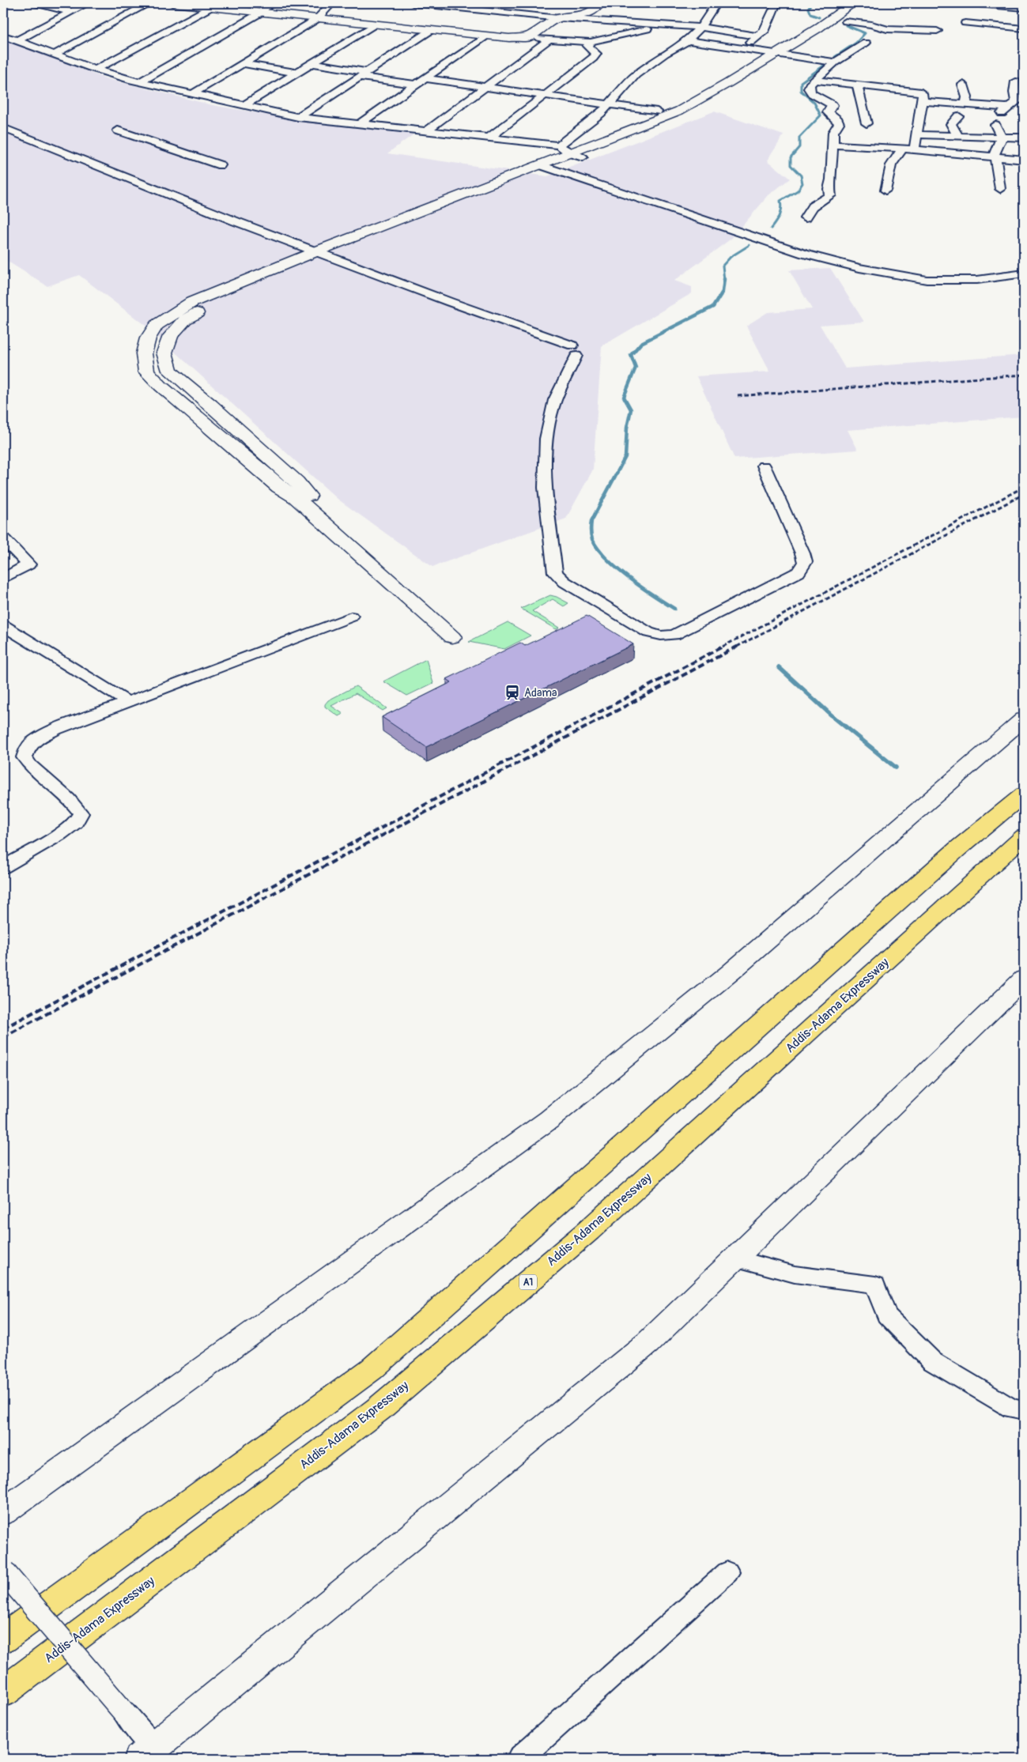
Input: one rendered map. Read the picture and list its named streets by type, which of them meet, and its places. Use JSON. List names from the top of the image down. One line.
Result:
{"streets":{"highway":["Addis-Adama Expressway","A1"]},"places":{"station":["Adama"]}}
